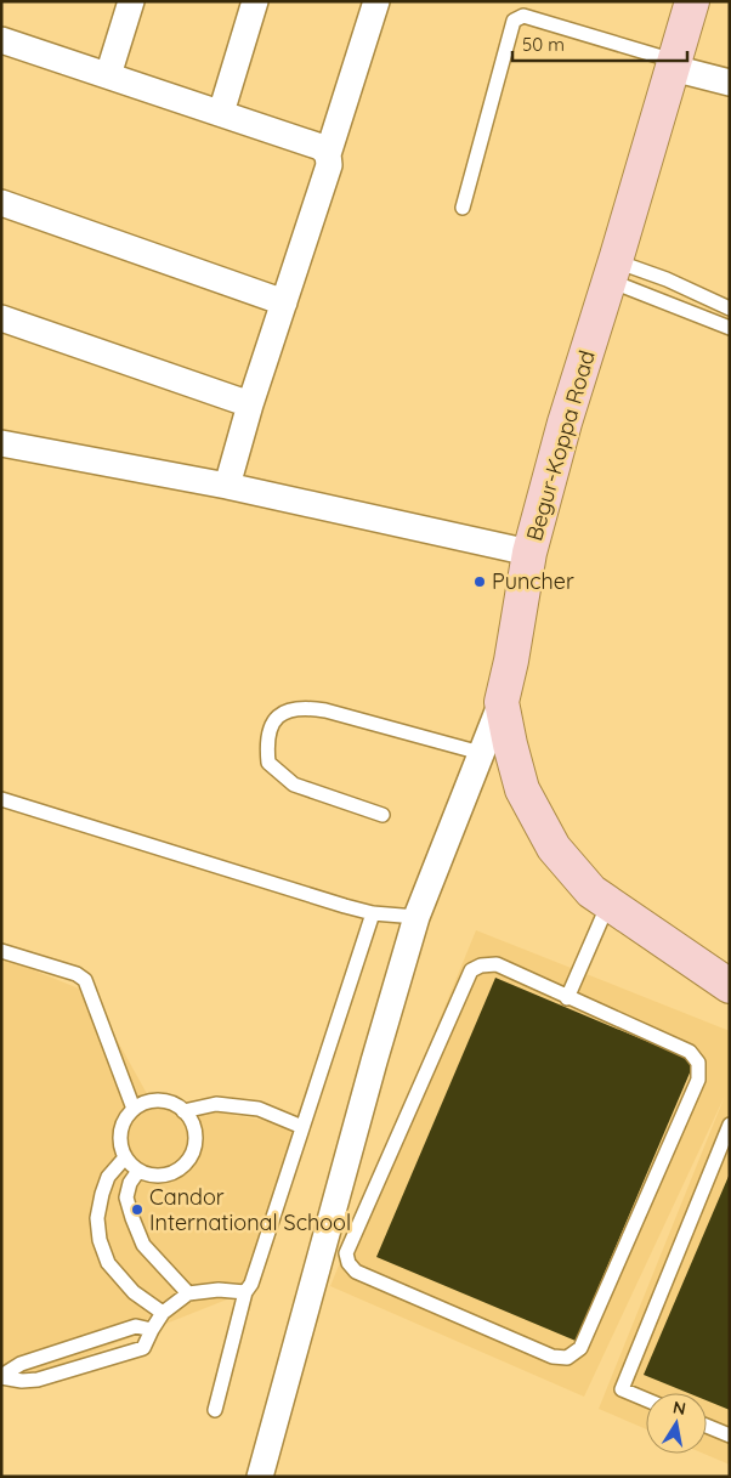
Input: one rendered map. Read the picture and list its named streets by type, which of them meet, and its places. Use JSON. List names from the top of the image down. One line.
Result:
{"streets":{"main road":["Begur-Koppa Road"]},"places":["Puncher","Candor International School"],"scale_bar":"50 m","north":"top"}
